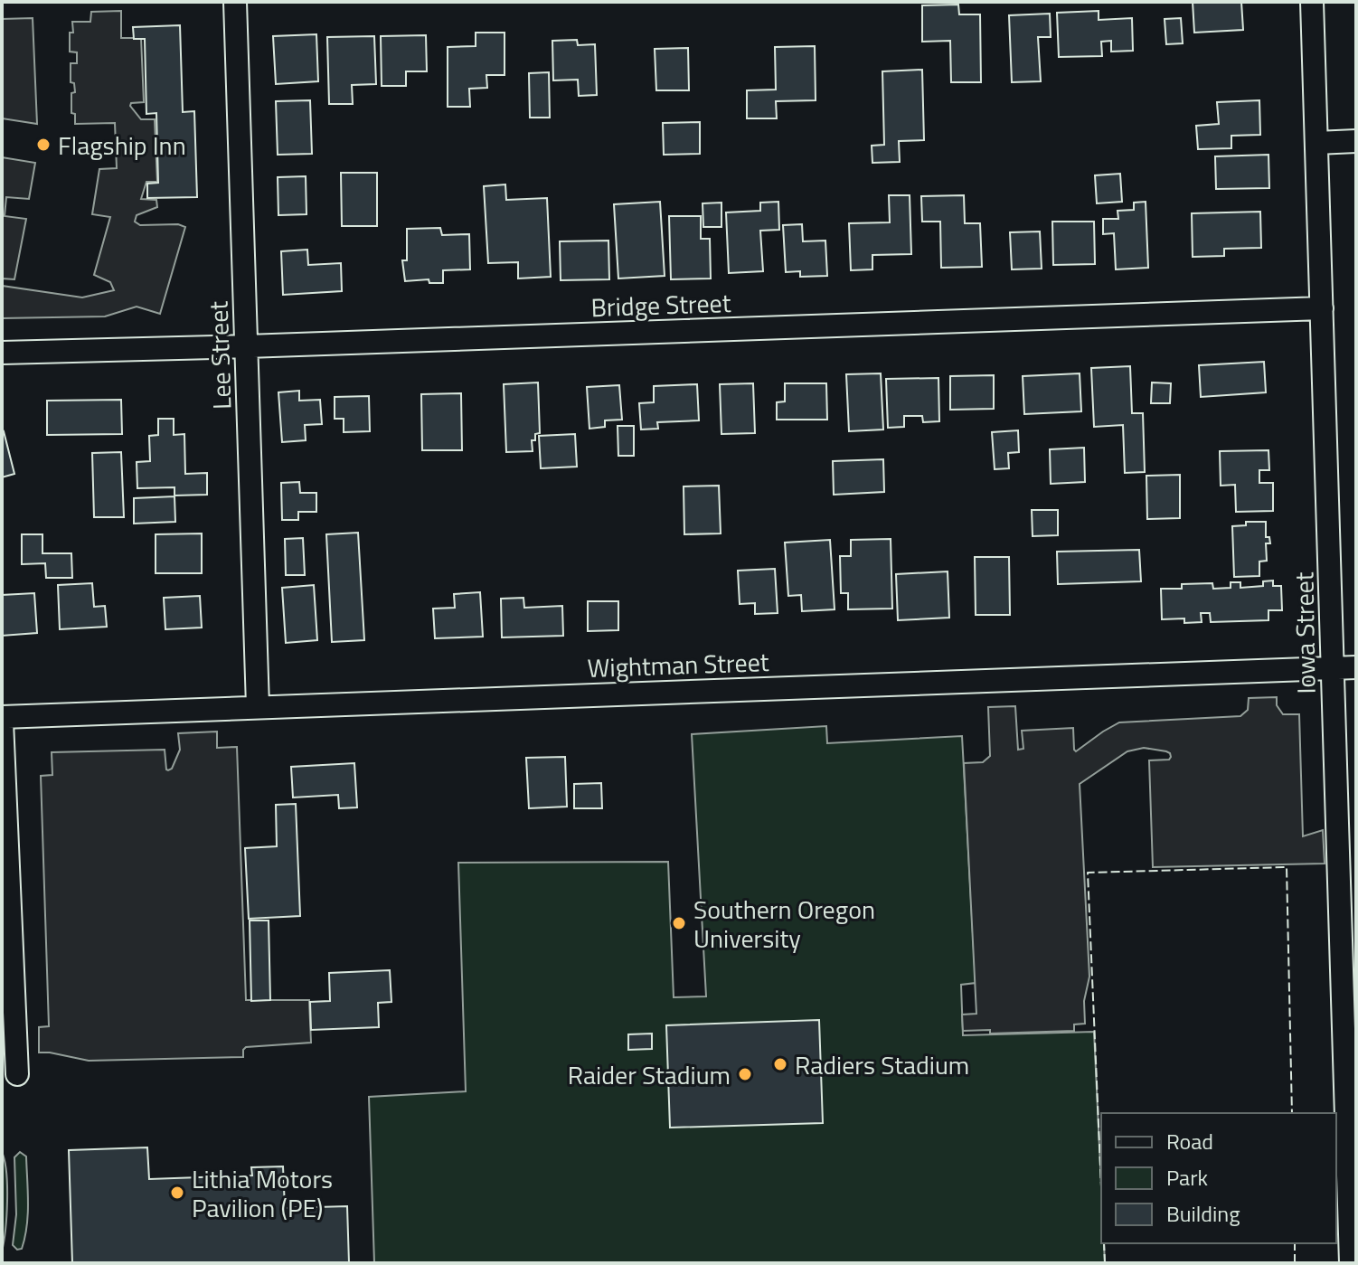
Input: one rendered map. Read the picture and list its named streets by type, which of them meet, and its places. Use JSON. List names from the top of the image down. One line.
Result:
{"streets":{"street":["Bridge Street","Lee Street","Iowa Street","Wightman Street"]},"crossings":[["Bridge Street","Lee Street"],["Bridge Street","Iowa Street"],["Lee Street","Wightman Street"],["Iowa Street","Wightman Street"]],"places":["Flagship Inn","Southern Oregon University","Radiers Stadium","Raider Stadium","Lithia Motors Pavilion (PE)"],"legend":["Road","Park","Building"]}
